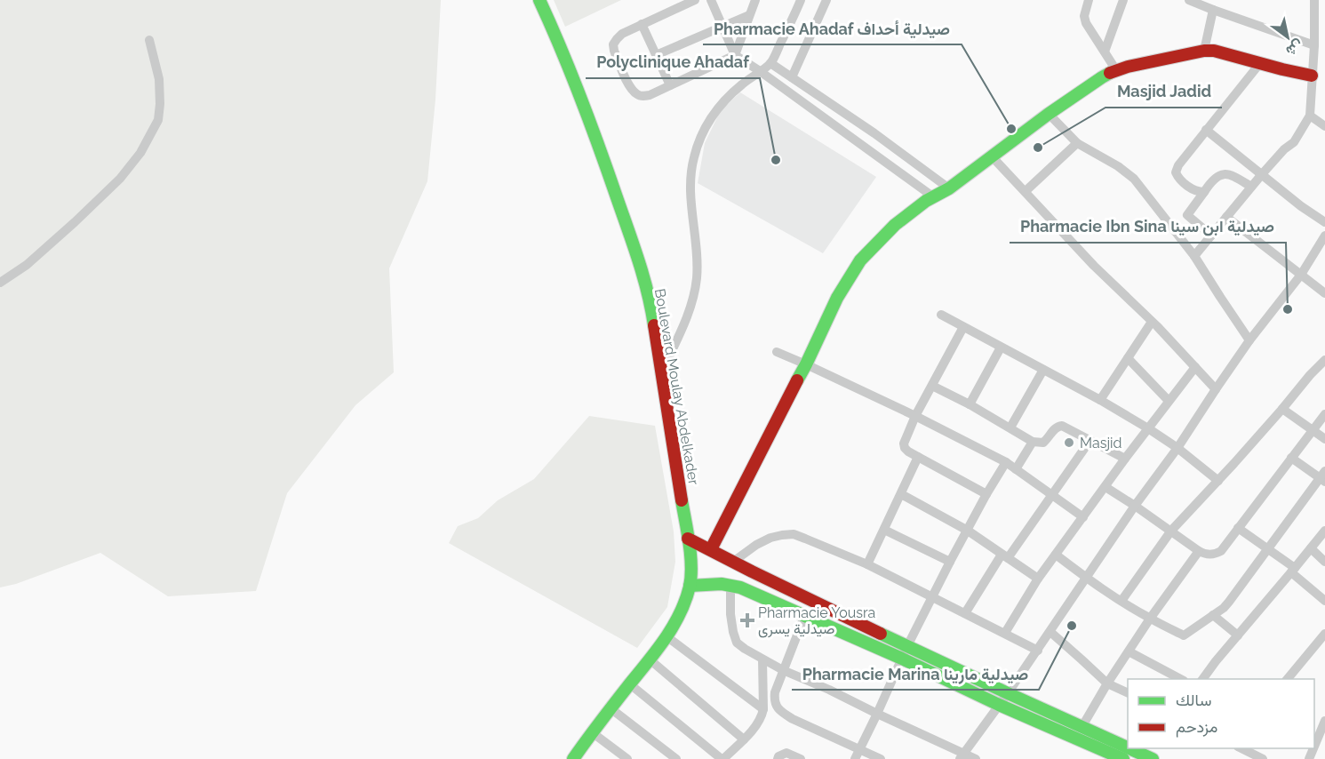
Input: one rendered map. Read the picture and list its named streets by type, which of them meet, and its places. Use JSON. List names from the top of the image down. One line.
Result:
{"streets":{"street":["Boulevard Moulay Abdelkader"]},"places":{"other":["Pharmacie Ahadaf صيدلية أحداف","Masjid Jadid","Polyclinique Ahadaf","Pharmacie Ibn Sina صيدلية ابن سينا","Masjid","Pharmacie Marina صيدلية مارينا"],"health":["Pharmacie Yousra صيدلية يسرى"]},"legend":["سالك","مزدحم"],"north":"bottom right"}
